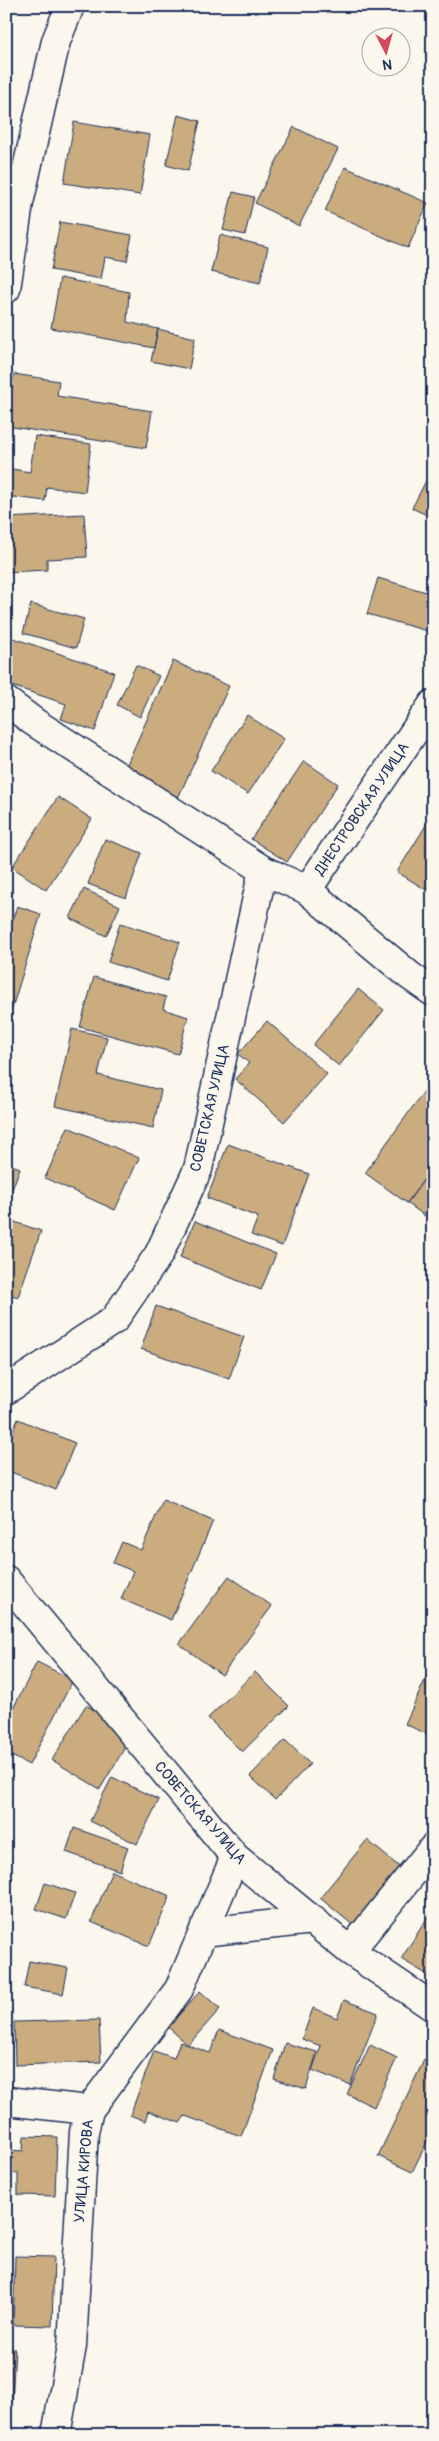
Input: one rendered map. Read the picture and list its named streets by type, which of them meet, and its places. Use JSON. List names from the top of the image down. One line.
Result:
{"streets":{"street":["ДНЕСТРОВСКАЯ УЛИЦА","СОВЕТСКАЯ УЛИЦА","УЛИЦА КИРОВА"]},"crossings":[["СОВЕТСКАЯ УЛИЦА","УЛИЦА КИРОВА"]],"north":"bottom"}
